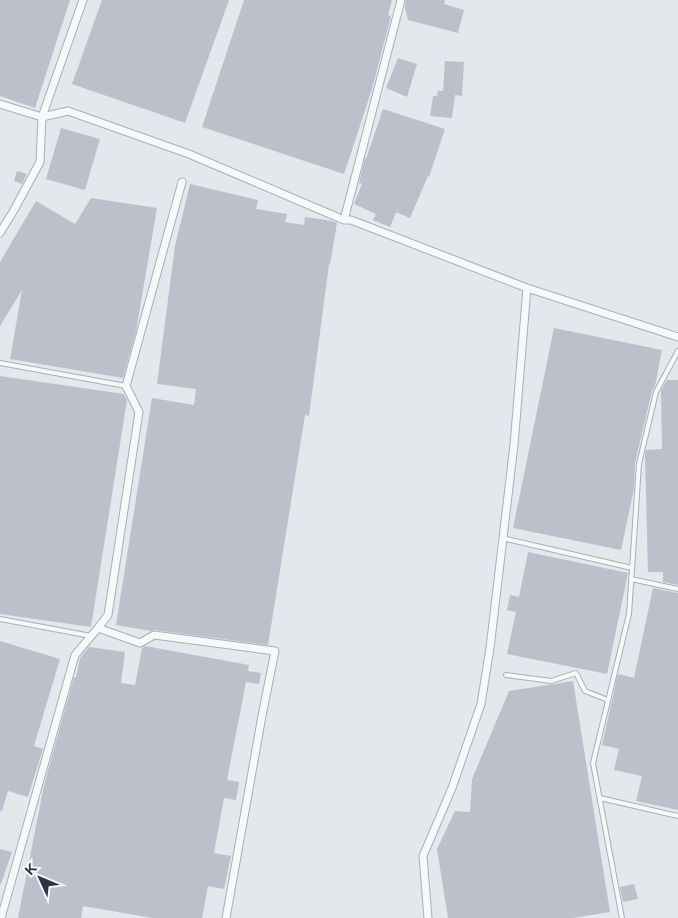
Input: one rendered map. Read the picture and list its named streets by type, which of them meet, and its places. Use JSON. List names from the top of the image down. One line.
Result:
{"north":"top left"}
